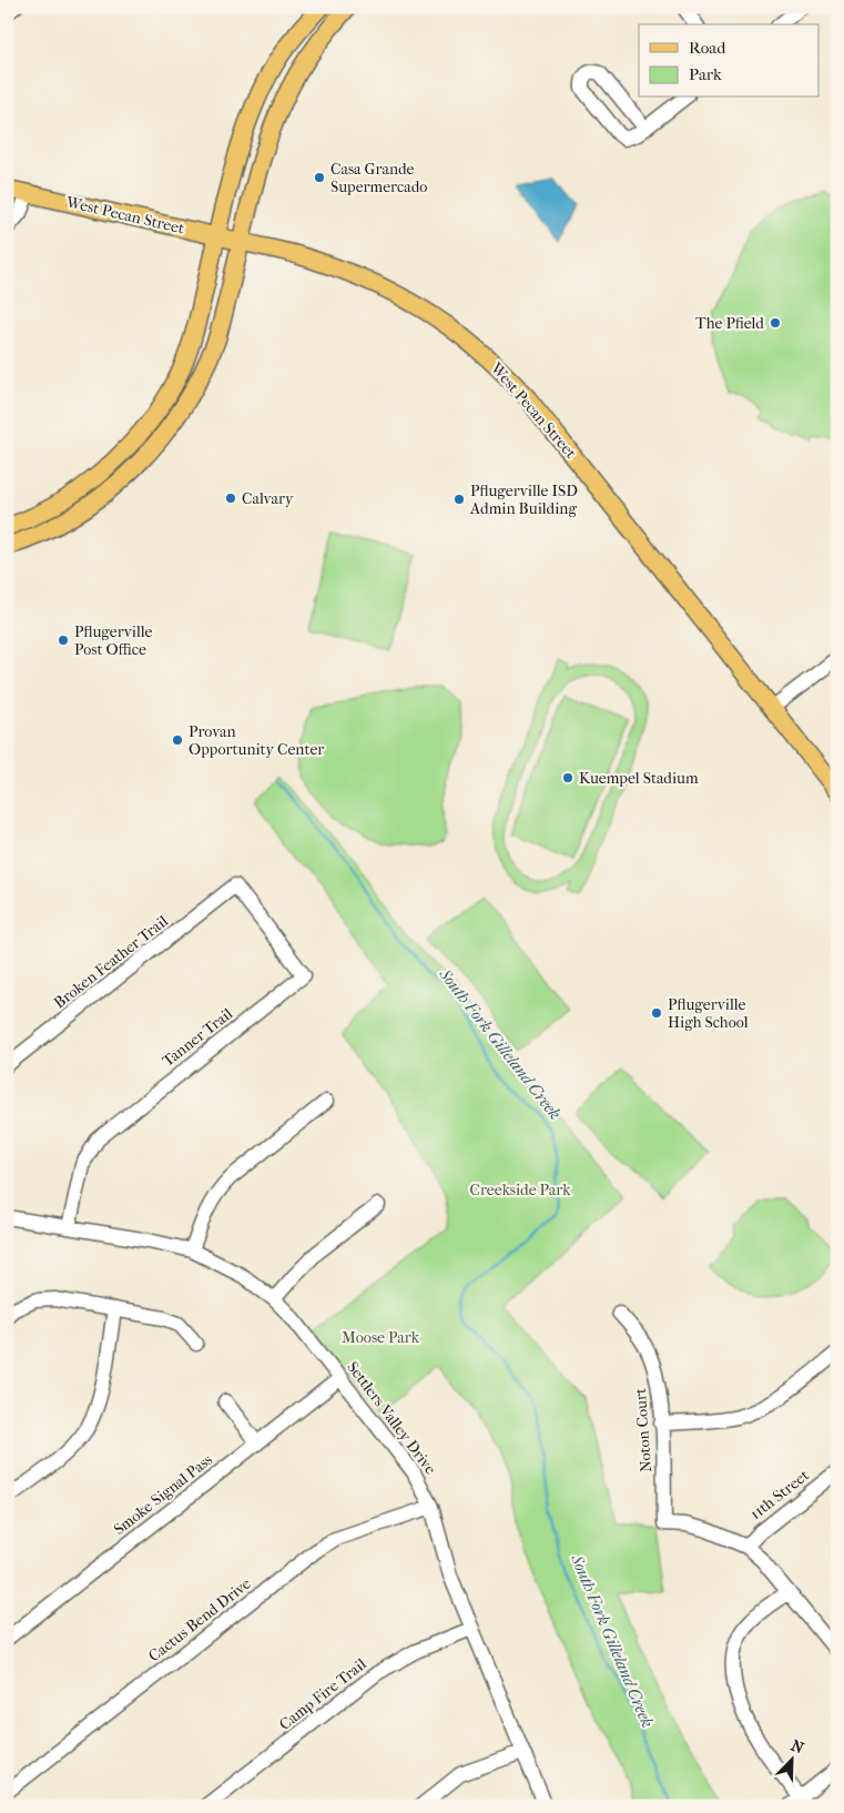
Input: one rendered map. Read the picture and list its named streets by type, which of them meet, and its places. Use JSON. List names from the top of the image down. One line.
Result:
{"streets":{"main road":["West Pecan Street"],"street":["Broken Feather Trail","Tanner Trail","Settlers Valley Drive","Noton Court","Smoke Signal Pass","11th Street","Cactus Bend Drive","Camp Fire Trail"]},"crossings":[["Broken Feather Trail","Tanner Trail"],["Tanner Trail","Settlers Valley Drive"],["Settlers Valley Drive","Smoke Signal Pass"],["Settlers Valley Drive","Cactus Bend Drive"],["Settlers Valley Drive","Camp Fire Trail"],["Noton Court","11th Street"]],"water":["South Fork Gilleland Creek"],"parks":["Creekside Park","Moose Park"],"places":["Casa Grande Supermercado","The Pfield","Calvary","Pflugerville ISD Admin Building","Pflugerville Post Office","Provan Opportunity Center","Kuempel Stadium","Pflugerville High School"],"legend":["Road","Park"],"north":"top right"}
